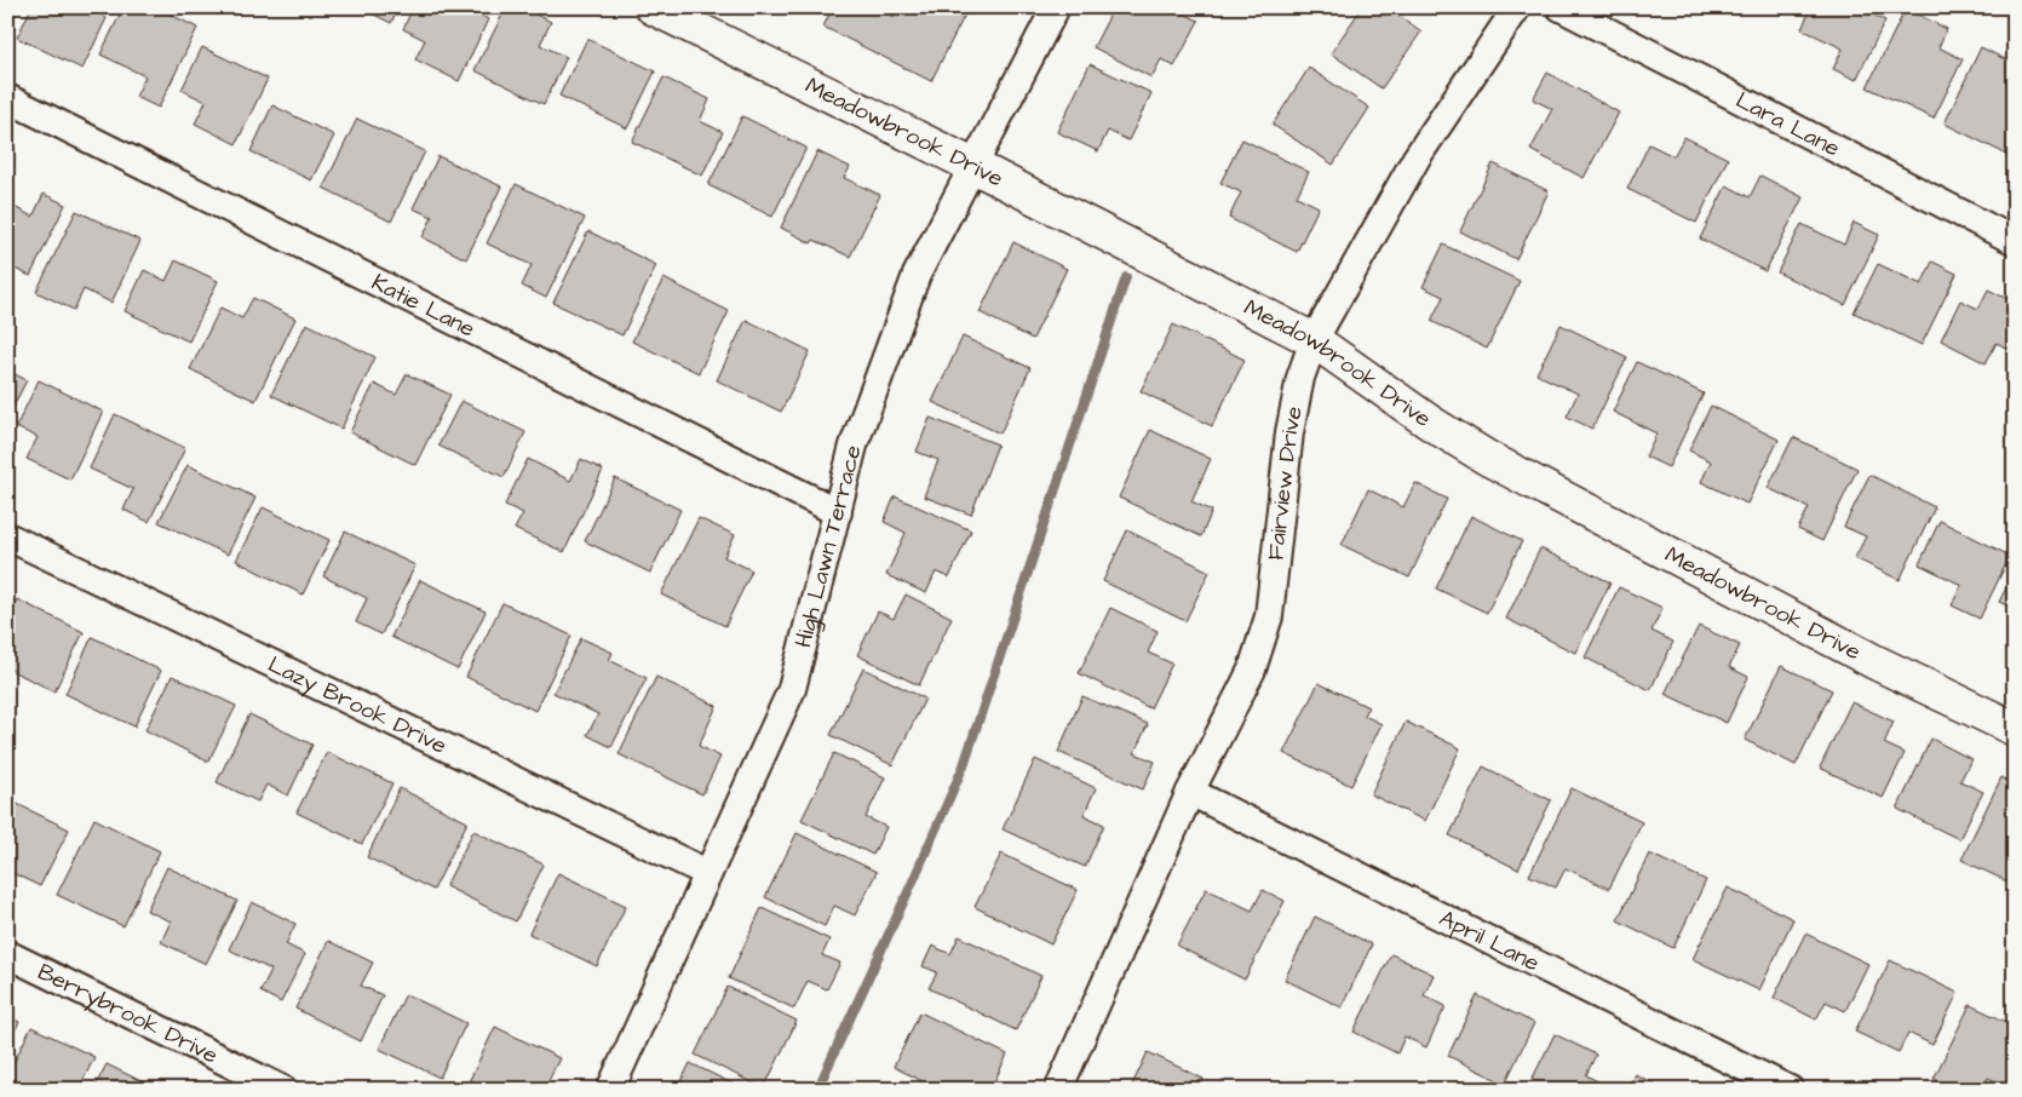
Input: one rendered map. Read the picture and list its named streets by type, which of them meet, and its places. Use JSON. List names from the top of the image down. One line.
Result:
{"streets":{"street":["Lara Lane","Meadowbrook Drive","Katie Lane","Fairview Drive","High Lawn Terrace","Lazy Brook Drive","April Lane","Berrybrook Drive"]},"crossings":[["Meadowbrook Drive","Fairview Drive"],["Meadowbrook Drive","High Lawn Terrace"],["Katie Lane","High Lawn Terrace"],["Fairview Drive","April Lane"],["High Lawn Terrace","Lazy Brook Drive"]]}
